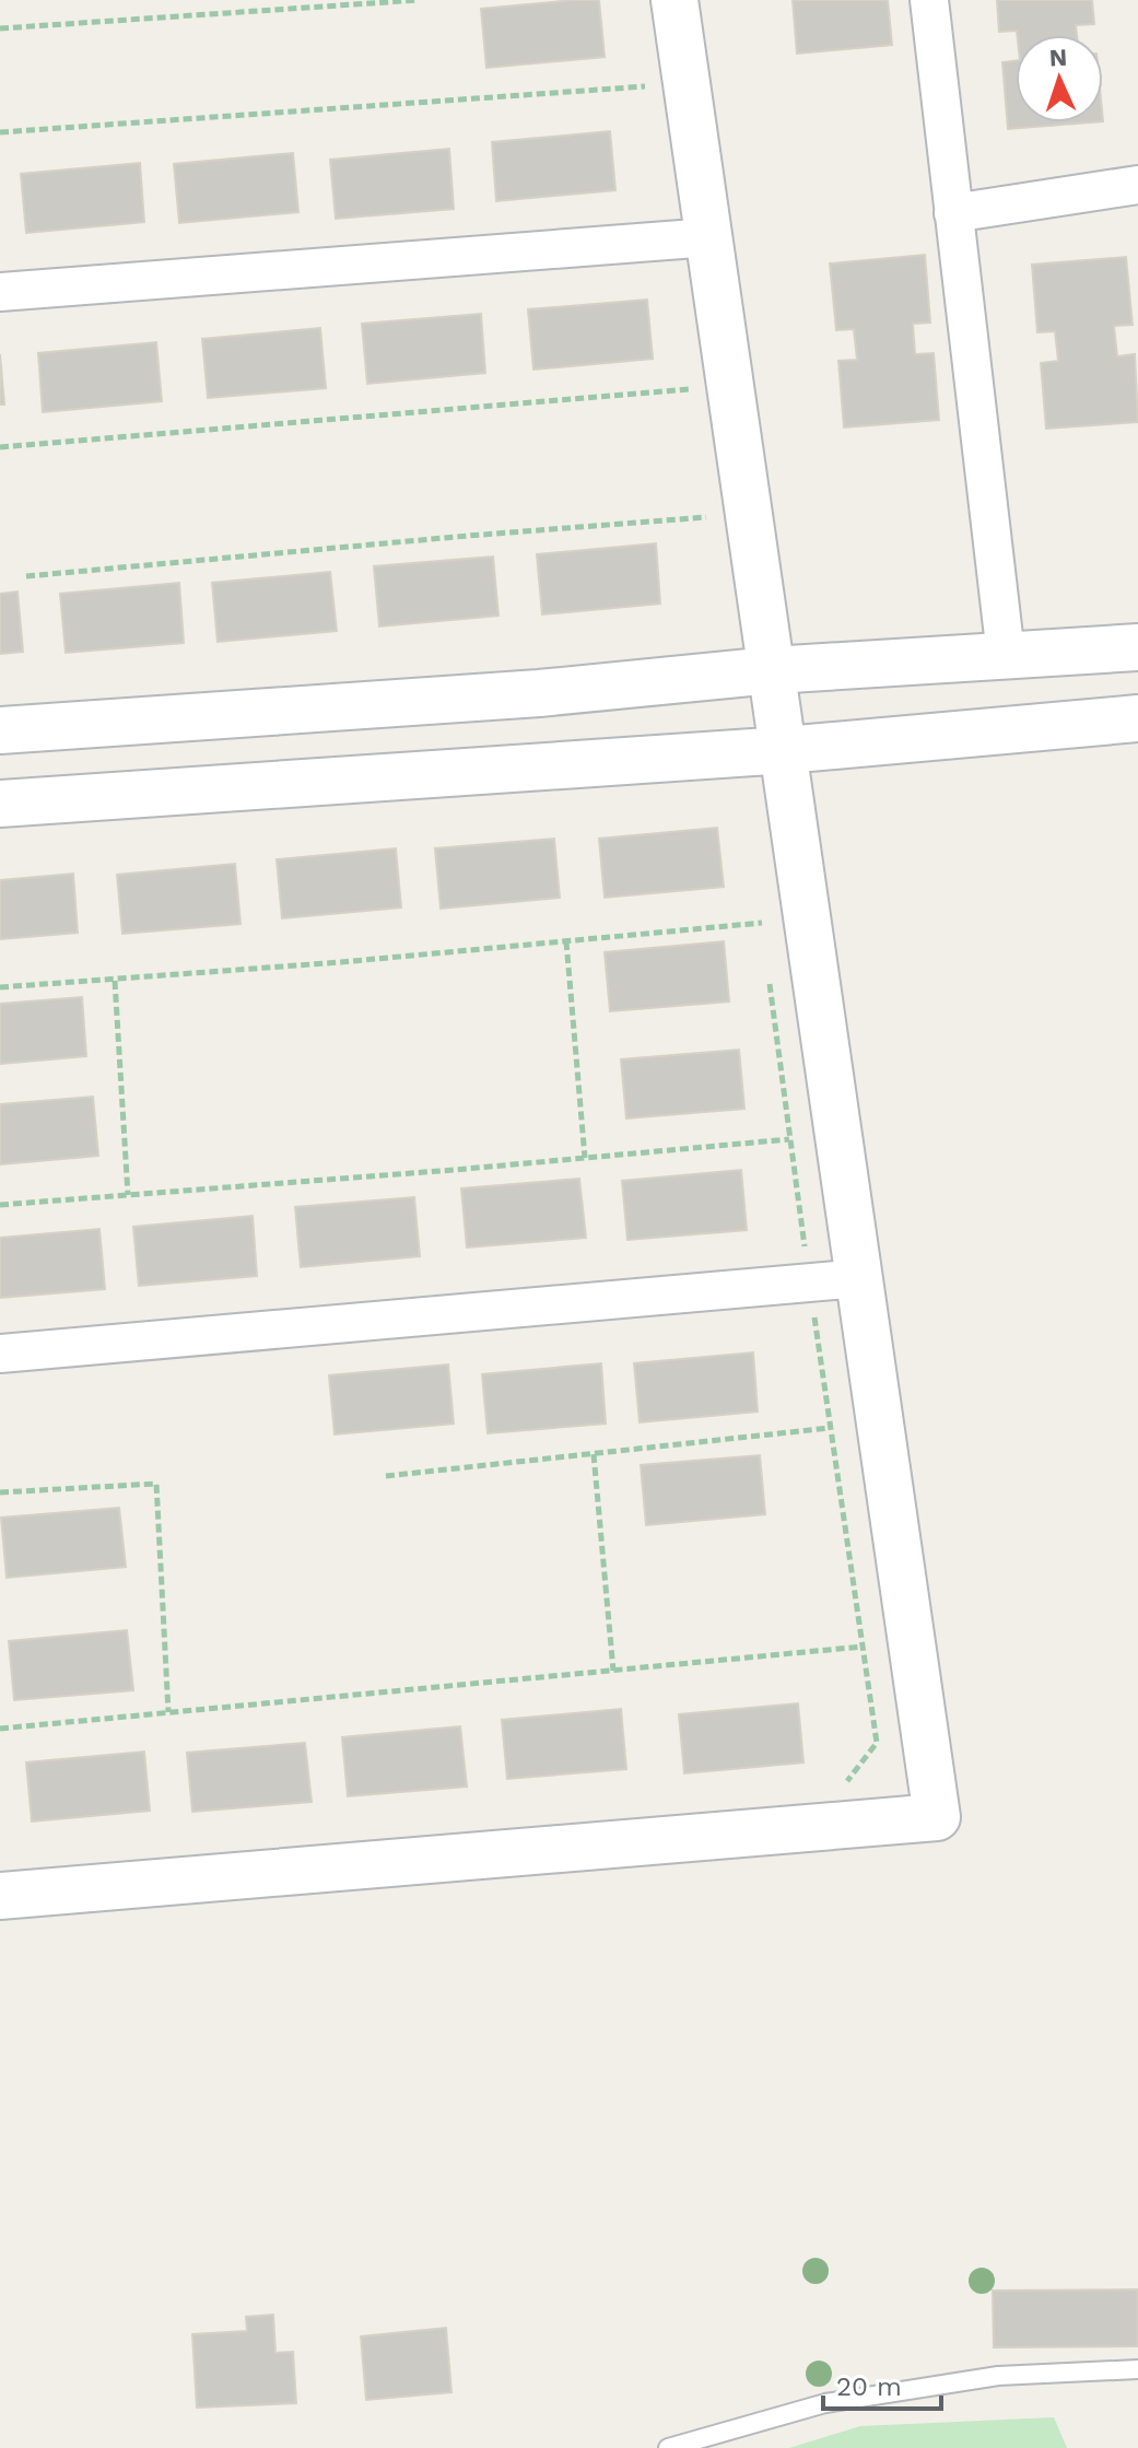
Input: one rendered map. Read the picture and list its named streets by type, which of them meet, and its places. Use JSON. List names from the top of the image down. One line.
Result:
{"scale_bar":"20 m","north":"top"}
